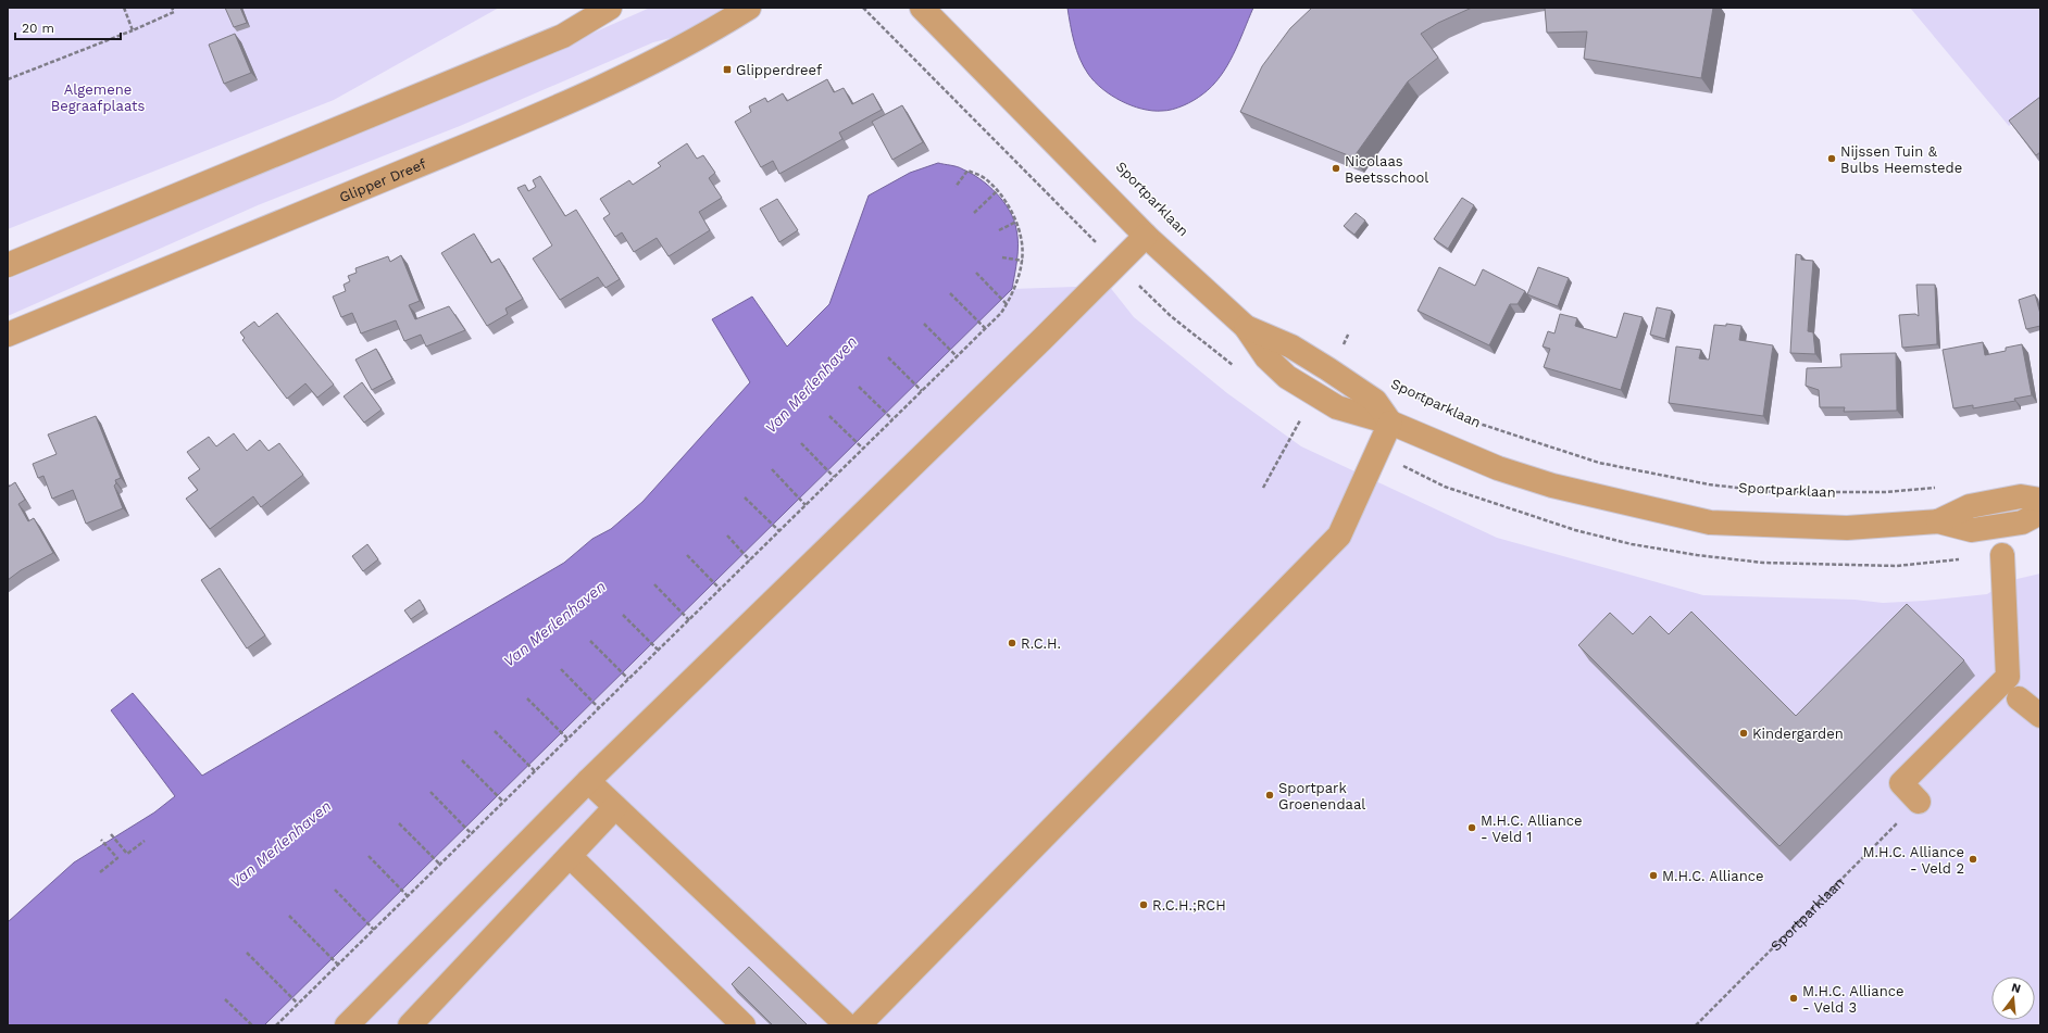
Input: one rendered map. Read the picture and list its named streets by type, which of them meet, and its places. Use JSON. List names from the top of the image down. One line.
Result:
{"streets":{"street":["Glipper Dreef","Sportparklaan"]},"water":["Van Merlenhaven"],"parks":["Algemene Begraafplaats"],"places":{"transit":["Glipperdreef"],"other":["Nijssen Tuin & Bulbs Heemstede","Nicolaas Beetsschool","R.C.H.","Kindergarden","Sportpark Groenendaal","M.H.C. Alliance - Veld 1","M.H.C. Alliance - Veld 2","M.H.C. Alliance","R.C.H.;RCH","M.H.C. Alliance - Veld 3"]},"scale_bar":"20 m","north":"top"}
